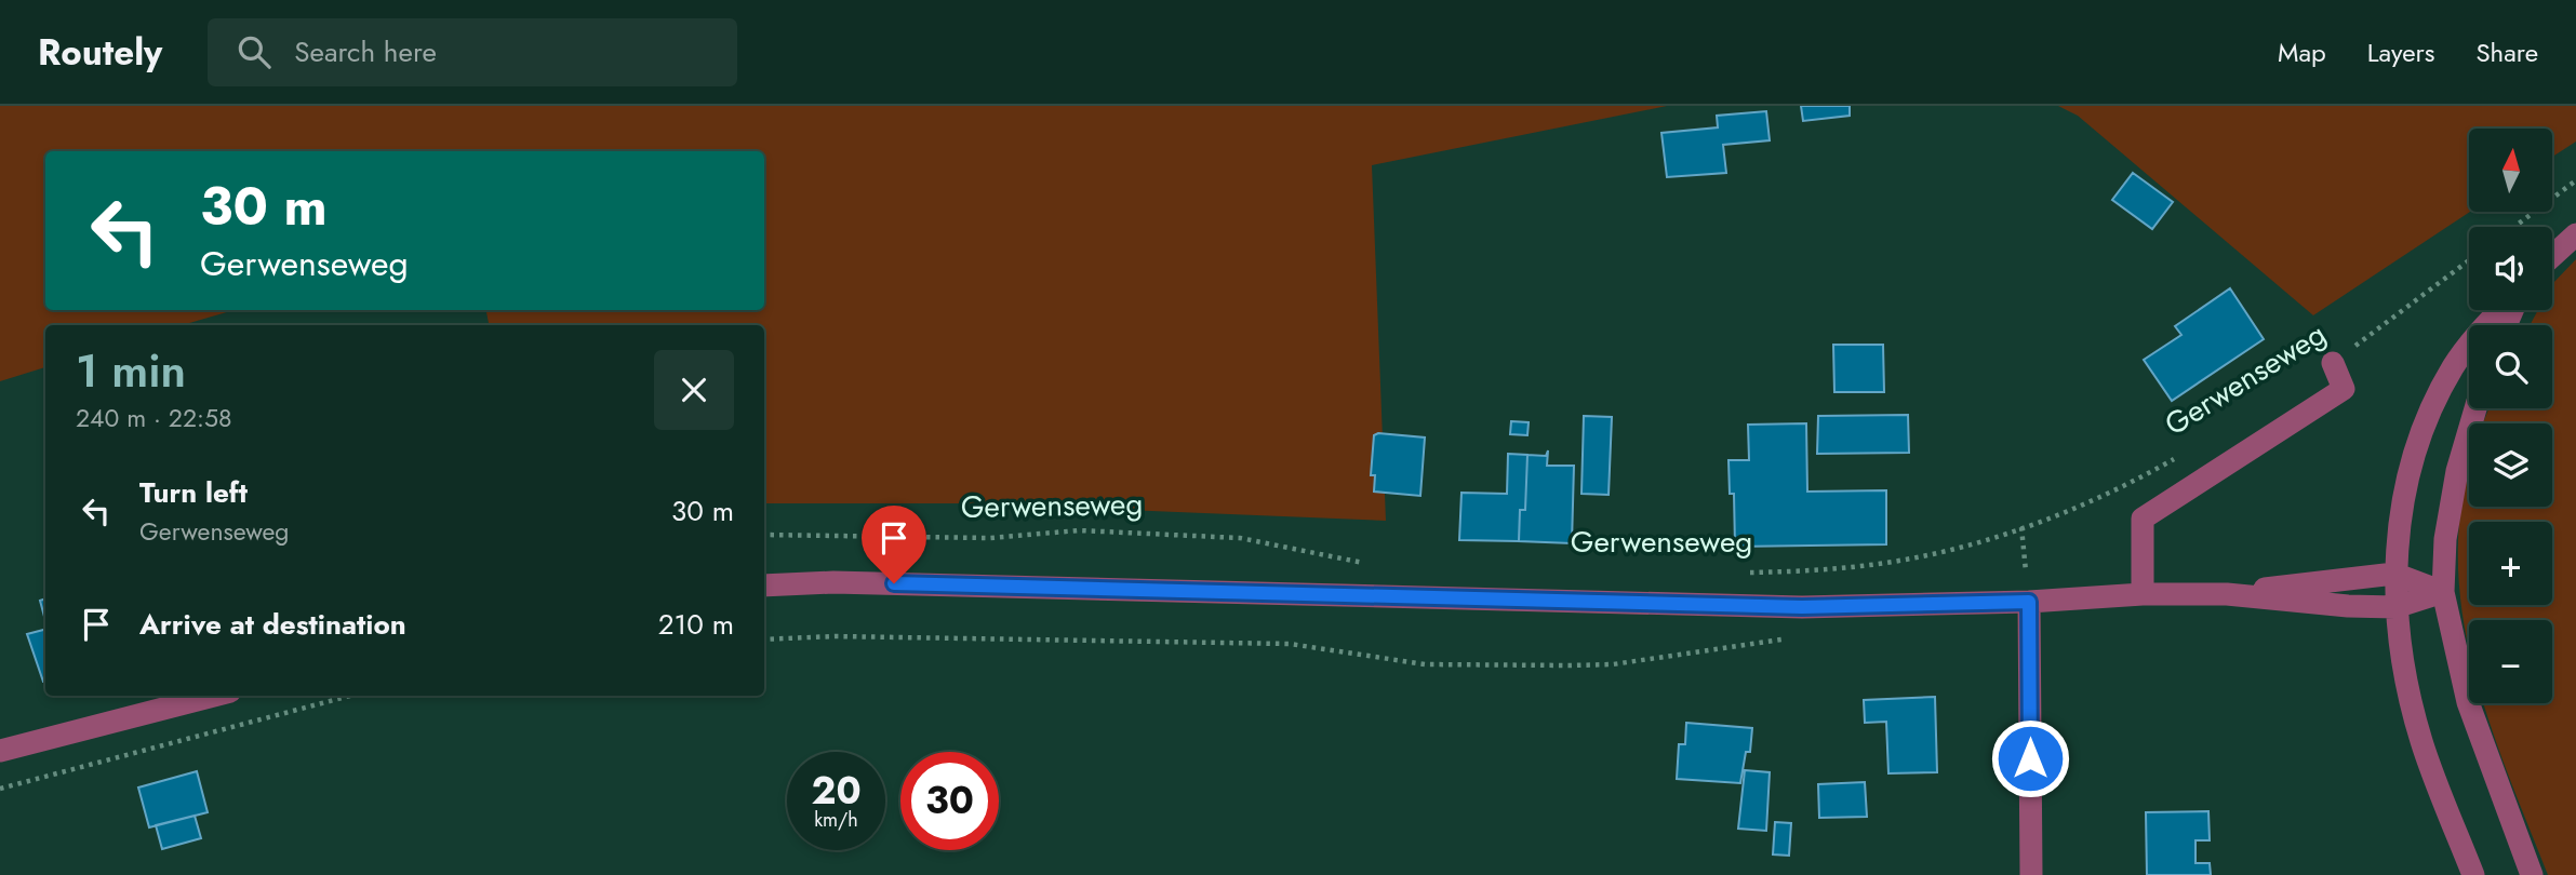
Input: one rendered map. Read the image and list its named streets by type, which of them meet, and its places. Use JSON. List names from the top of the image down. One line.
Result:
{"streets":{"street":["Gerwenseweg"]},"north":"top","page":{"header":"Routely","search":"Search here","nav":["Map","Layers","Share"],"map_buttons":["+","−"],"turn":["30 m","Gerwenseweg"],"heading":["1 min","240 m · 22:58"],"list":[{"name":"Turn left","note":"Gerwenseweg","value":"30 m"},{"name":"Arrive at destination","value":"210 m"}],"speed":"20 km/h","limit":"30"}}
